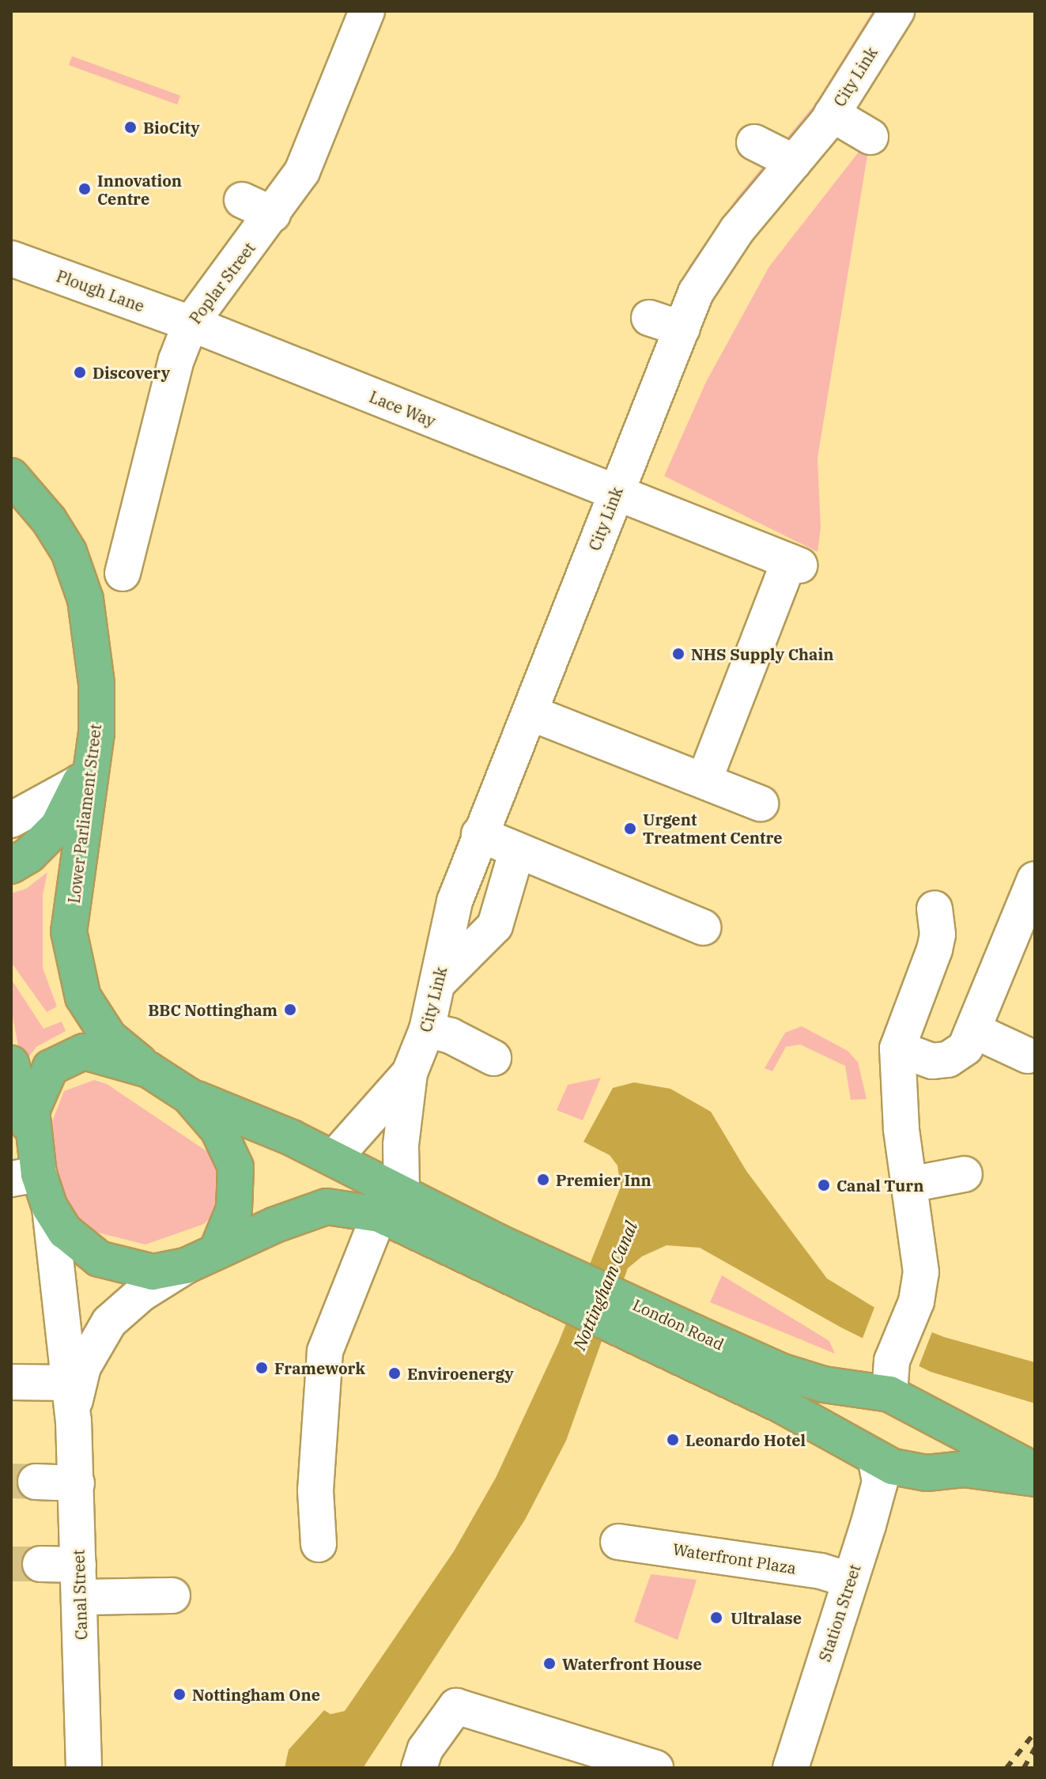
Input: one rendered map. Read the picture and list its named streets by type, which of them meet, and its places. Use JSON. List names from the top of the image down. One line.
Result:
{"streets":{"highway":["Lower Parliament Street","London Road"],"street":["City Link","Poplar Street","Plough Lane","Lace Way","Waterfront Plaza","Canal Street","Station Street"]},"crossings":[["City Link","Lace Way"],["City Link","London Road"],["Poplar Street","Plough Lane"],["Poplar Street","Lace Way"],["Plough Lane","Lace Way"],["Lower Parliament Street","London Road"],["Lower Parliament Street","Canal Street"],["London Road","Canal Street"],["London Road","Station Street"],["Waterfront Plaza","Station Street"]],"water":["Nottingham Canal"],"places":["BioCity","Innovation Centre","Discovery","NHS Supply Chain","Urgent Treatment Centre","BBC Nottingham","Premier Inn","Canal Turn","Framework","Enviroenergy","Leonardo Hotel","Ultralase","Waterfront House","Nottingham One"]}
